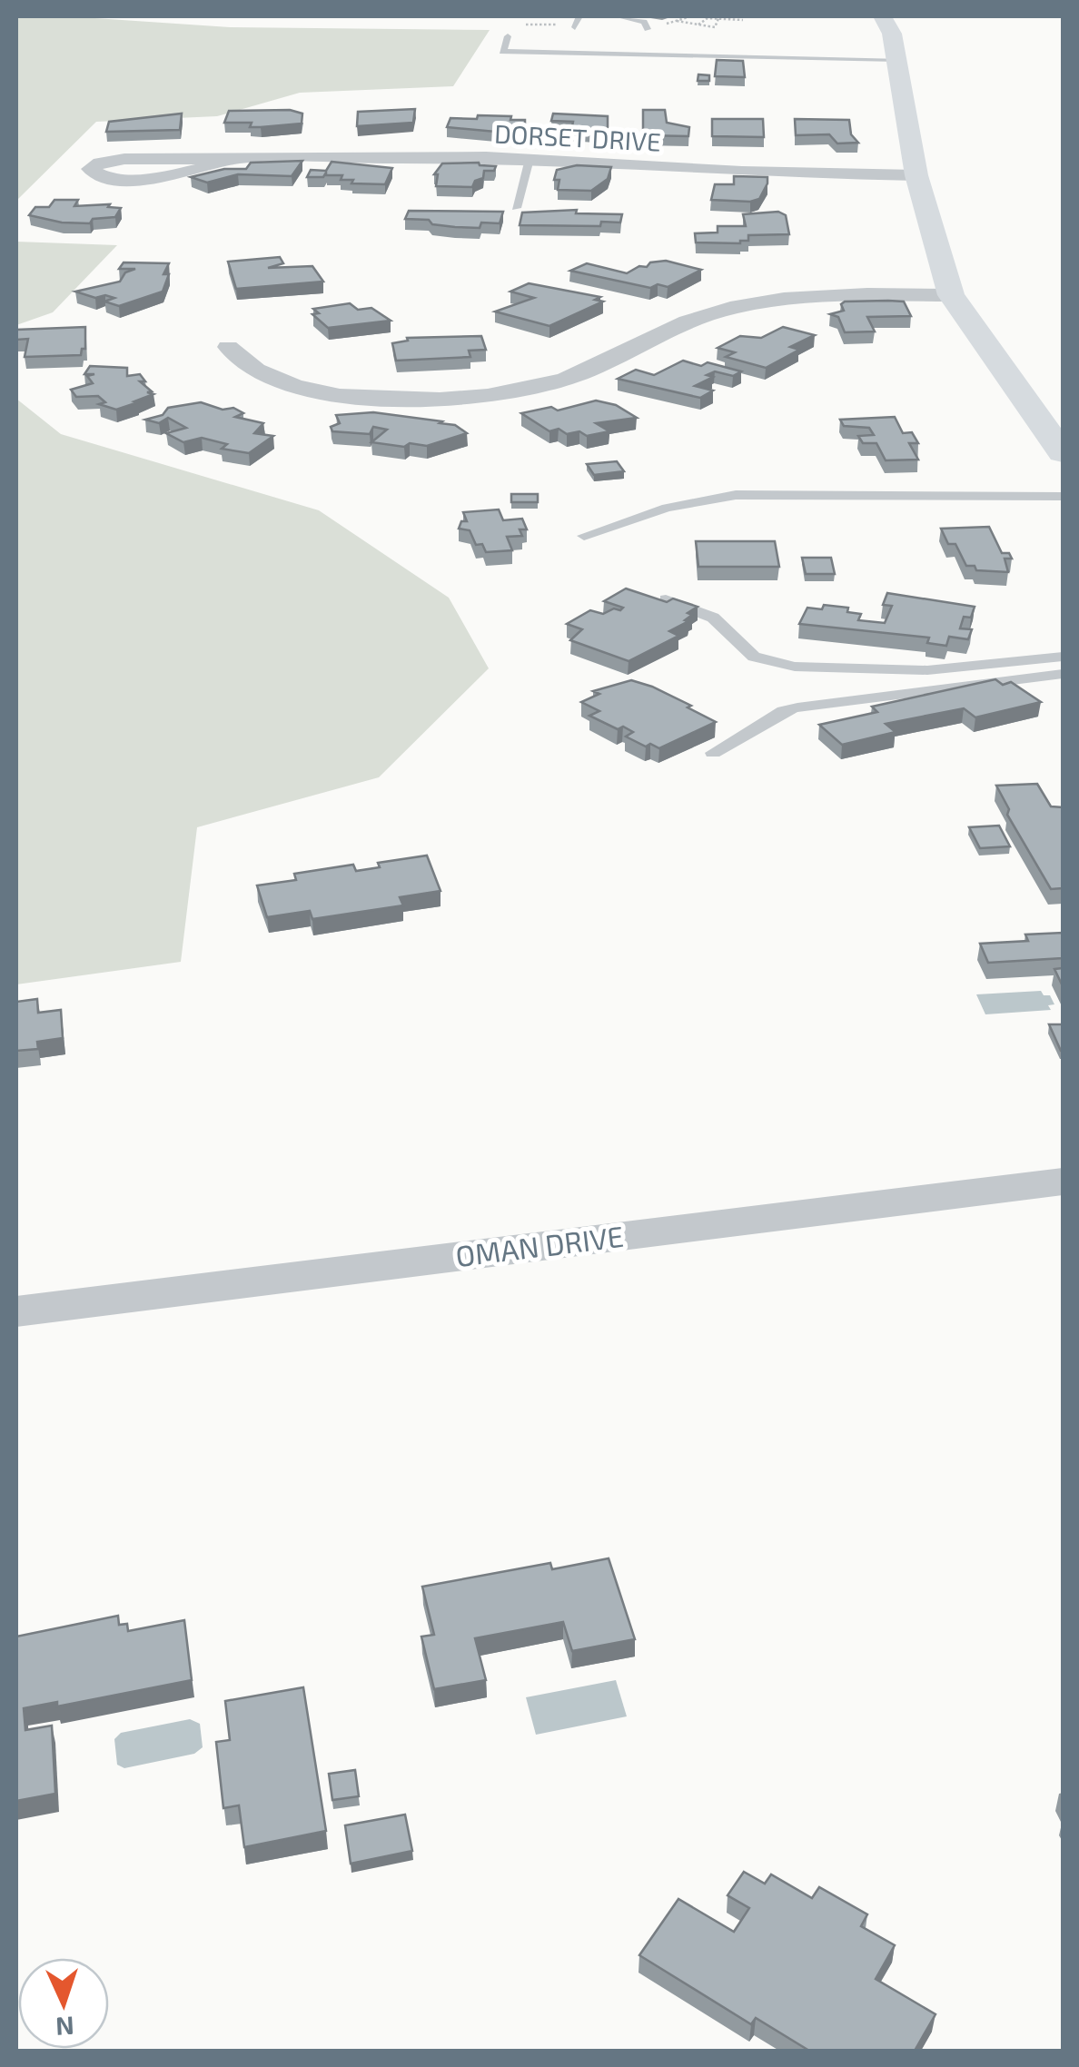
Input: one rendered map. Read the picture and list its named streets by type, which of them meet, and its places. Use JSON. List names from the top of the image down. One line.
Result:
{"streets":{"street":["DORSET DRIVE","OMAN DRIVE"]},"north":"bottom"}
